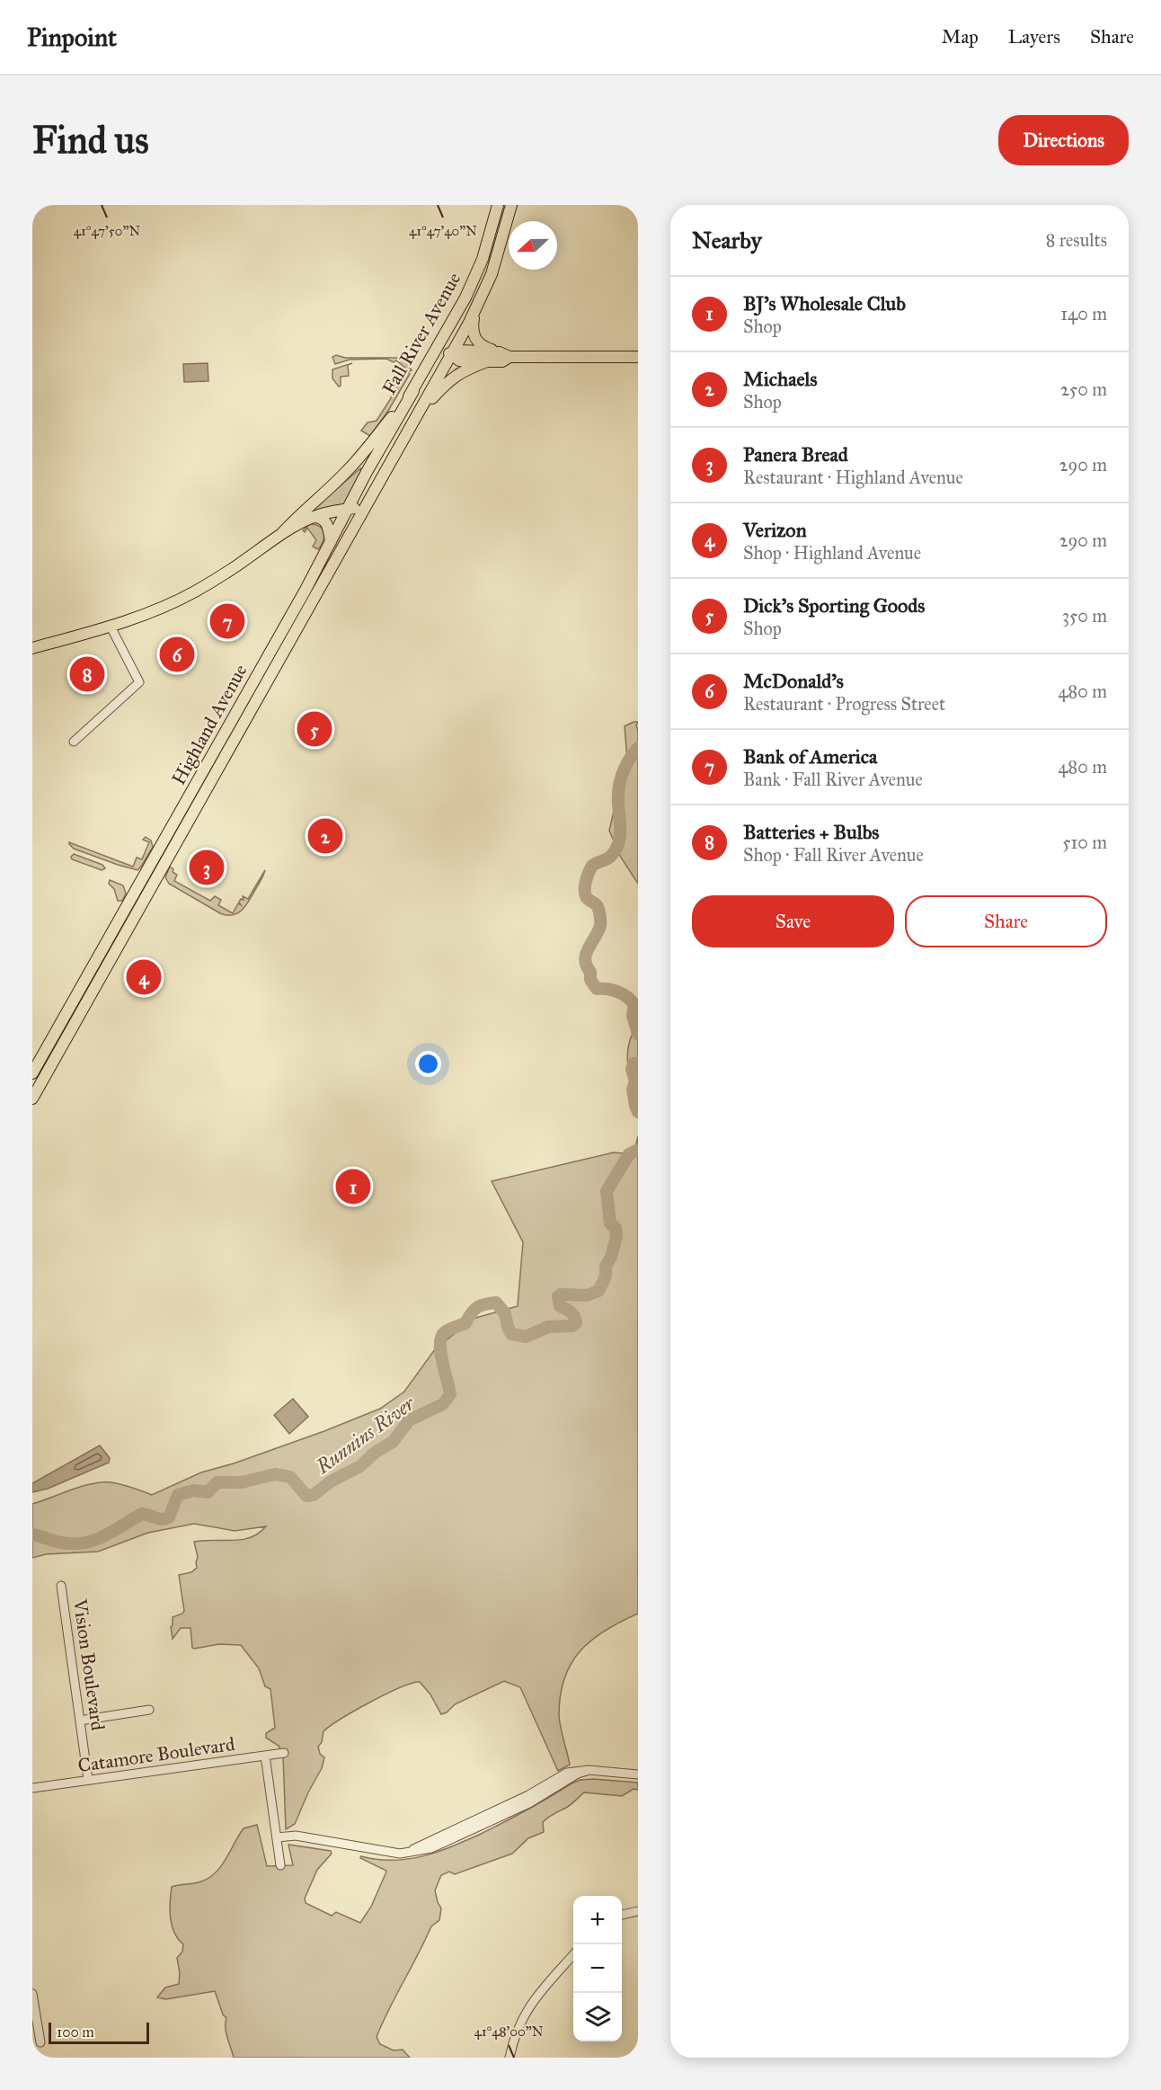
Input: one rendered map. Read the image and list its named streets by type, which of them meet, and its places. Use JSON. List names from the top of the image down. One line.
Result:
{"streets":{"main road":["Fall River Avenue","Highland Avenue"],"street":["Vision Boulevard","Catamore Boulevard"]},"crossings":[["Fall River Avenue","Highland Avenue"],["Vision Boulevard","Catamore Boulevard"]],"water":["Runnins River"],"scale_bar":"100 m","north":"left","page":{"header":"Pinpoint","nav":["Map","Layers","Share"],"buttons":["Directions",["Save","Share"]],"title":"Find us","heading":["Nearby","8 results"],"list":[{"mark":"1","name":"BJ's Wholesale Club","note":"Shop","value":"140 m"},{"mark":"2","name":"Michaels","note":"Shop","value":"250 m"},{"mark":"3","name":"Panera Bread","note":"Restaurant · Highland Avenue","value":"290 m"},{"mark":"4","name":"Verizon","note":"Shop · Highland Avenue","value":"290 m"},{"mark":"5","name":"Dick's Sporting Goods","note":"Shop","value":"350 m"},{"mark":"6","name":"McDonald's","note":"Restaurant · Progress Street","value":"480 m"},{"mark":"7","name":"Bank of America","note":"Bank · Fall River Avenue","value":"480 m"},{"mark":"8","name":"Batteries + Bulbs","note":"Shop · Fall River Avenue","value":"510 m"}],"pins":["7","6","8","5","2","3","4","1"],"map_buttons":["+","−"],"scale":"100 m"},"coordinates":["41°47'40\"N","41°47'50\"N","41°48'00\"N"]}
